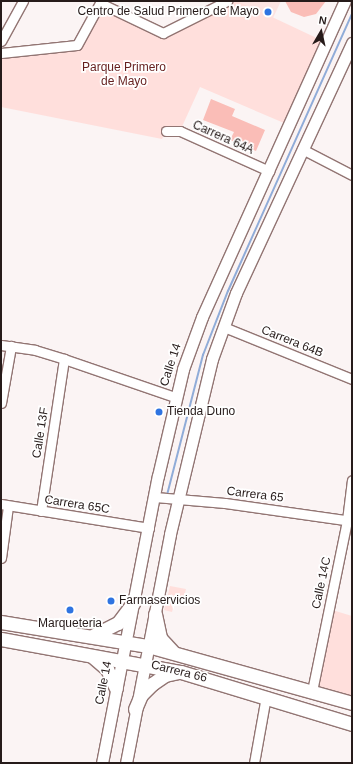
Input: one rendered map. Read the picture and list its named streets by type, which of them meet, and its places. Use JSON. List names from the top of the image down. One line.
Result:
{"streets":{"main road":["Carrera 66"],"street":["Carrera 64A","Carrera 64B","Calle 14","Calle 13F","Carrera 65","Carrera 65C","Calle 14C"]},"crossings":[["Carrera 64A","Calle 14"],["Calle 14","Carrera 65"],["Calle 14","Carrera 65C"],["Calle 14","Carrera 66"],["Calle 13F","Carrera 65C"],["Carrera 65","Calle 14C"],["Calle 14C","Carrera 66"]],"parks":["Parque Primero de Mayo"],"places":["Centro de Salud Primero de Mayo","Tienda Duno","Farmaservicios","Marqueteria"],"north":"top"}
